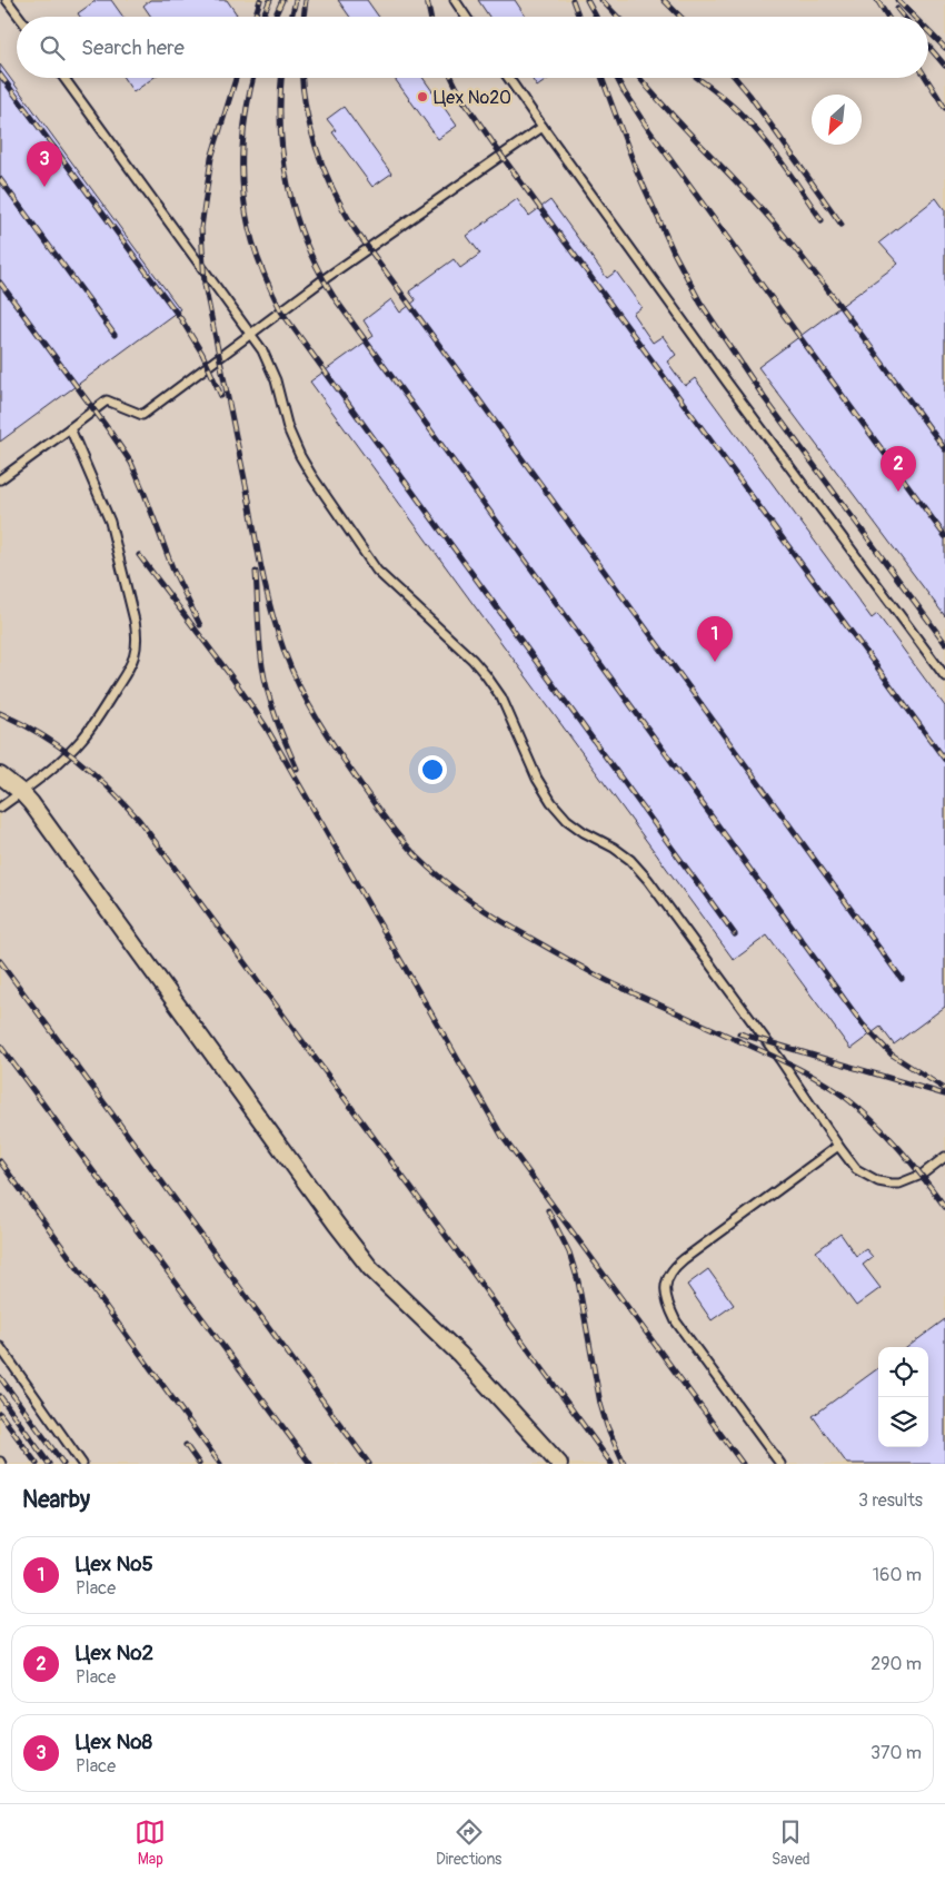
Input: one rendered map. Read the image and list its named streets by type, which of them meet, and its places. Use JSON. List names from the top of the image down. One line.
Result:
{"places":["Цех №20"],"north":"bottom left","page":{"search":"Search here","pins":["3","2","1"],"heading":["Nearby","3 results"],"list":[{"mark":"1","name":"Цех №5","note":"Place","value":"160 m"},{"mark":"2","name":"Цех №2","note":"Place","value":"290 m"},{"mark":"3","name":"Цех №8","note":"Place","value":"370 m"}],"nav":["Map","Directions","Saved"]}}
